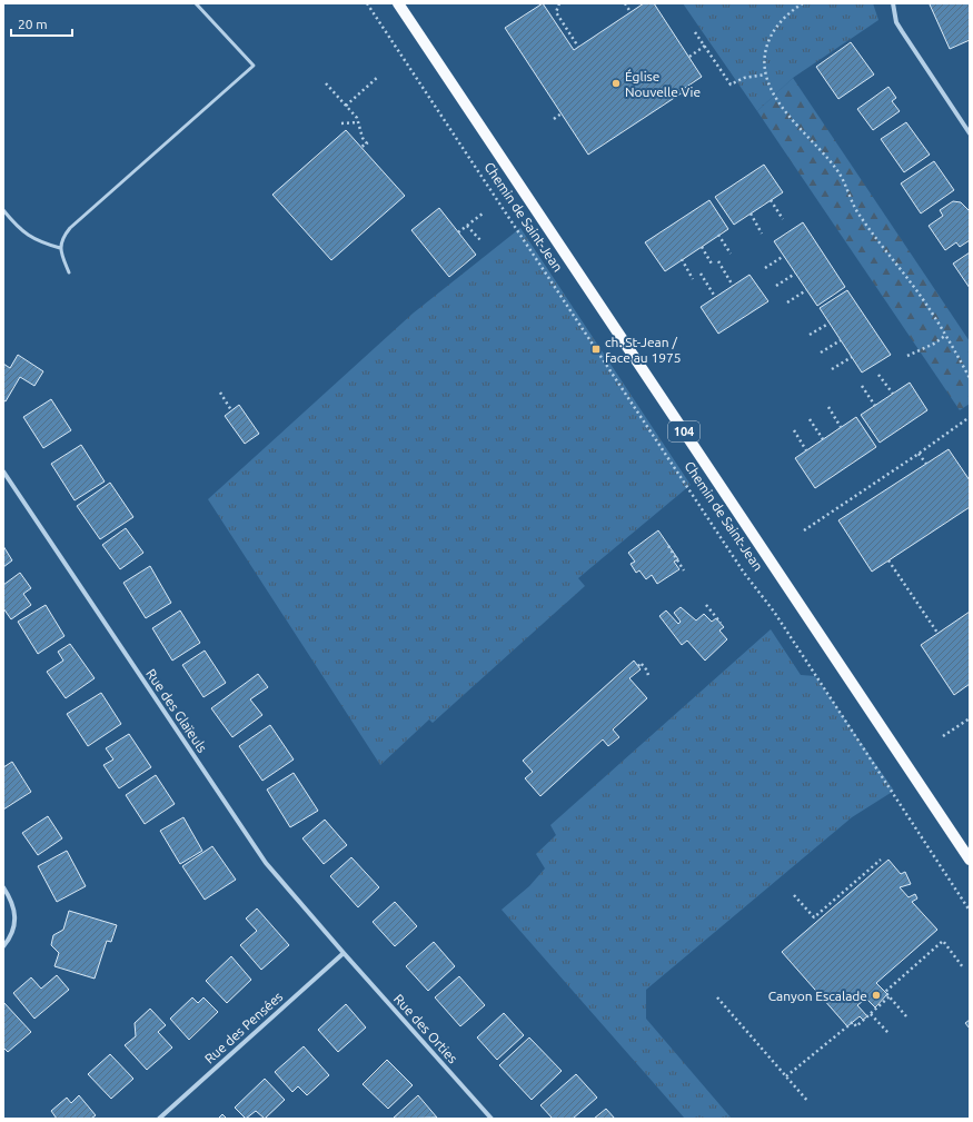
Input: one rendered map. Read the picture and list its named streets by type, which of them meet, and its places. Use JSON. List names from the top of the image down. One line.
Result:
{"streets":{"main road":["Chemin de Saint-Jean","104"],"street":["Rue des Glaïeuls","Rue des Pensées","Rue des Orties"]},"crossings":[["Rue des Glaïeuls","Rue des Pensées"],["Rue des Glaïeuls","Rue des Orties"],["Rue des Pensées","Rue des Orties"]],"places":{"other":["Église Nouvelle Vie","Canyon Escalade"],"transit":["ch. St-Jean / face au 1975"]},"scale_bar":"20 m"}
